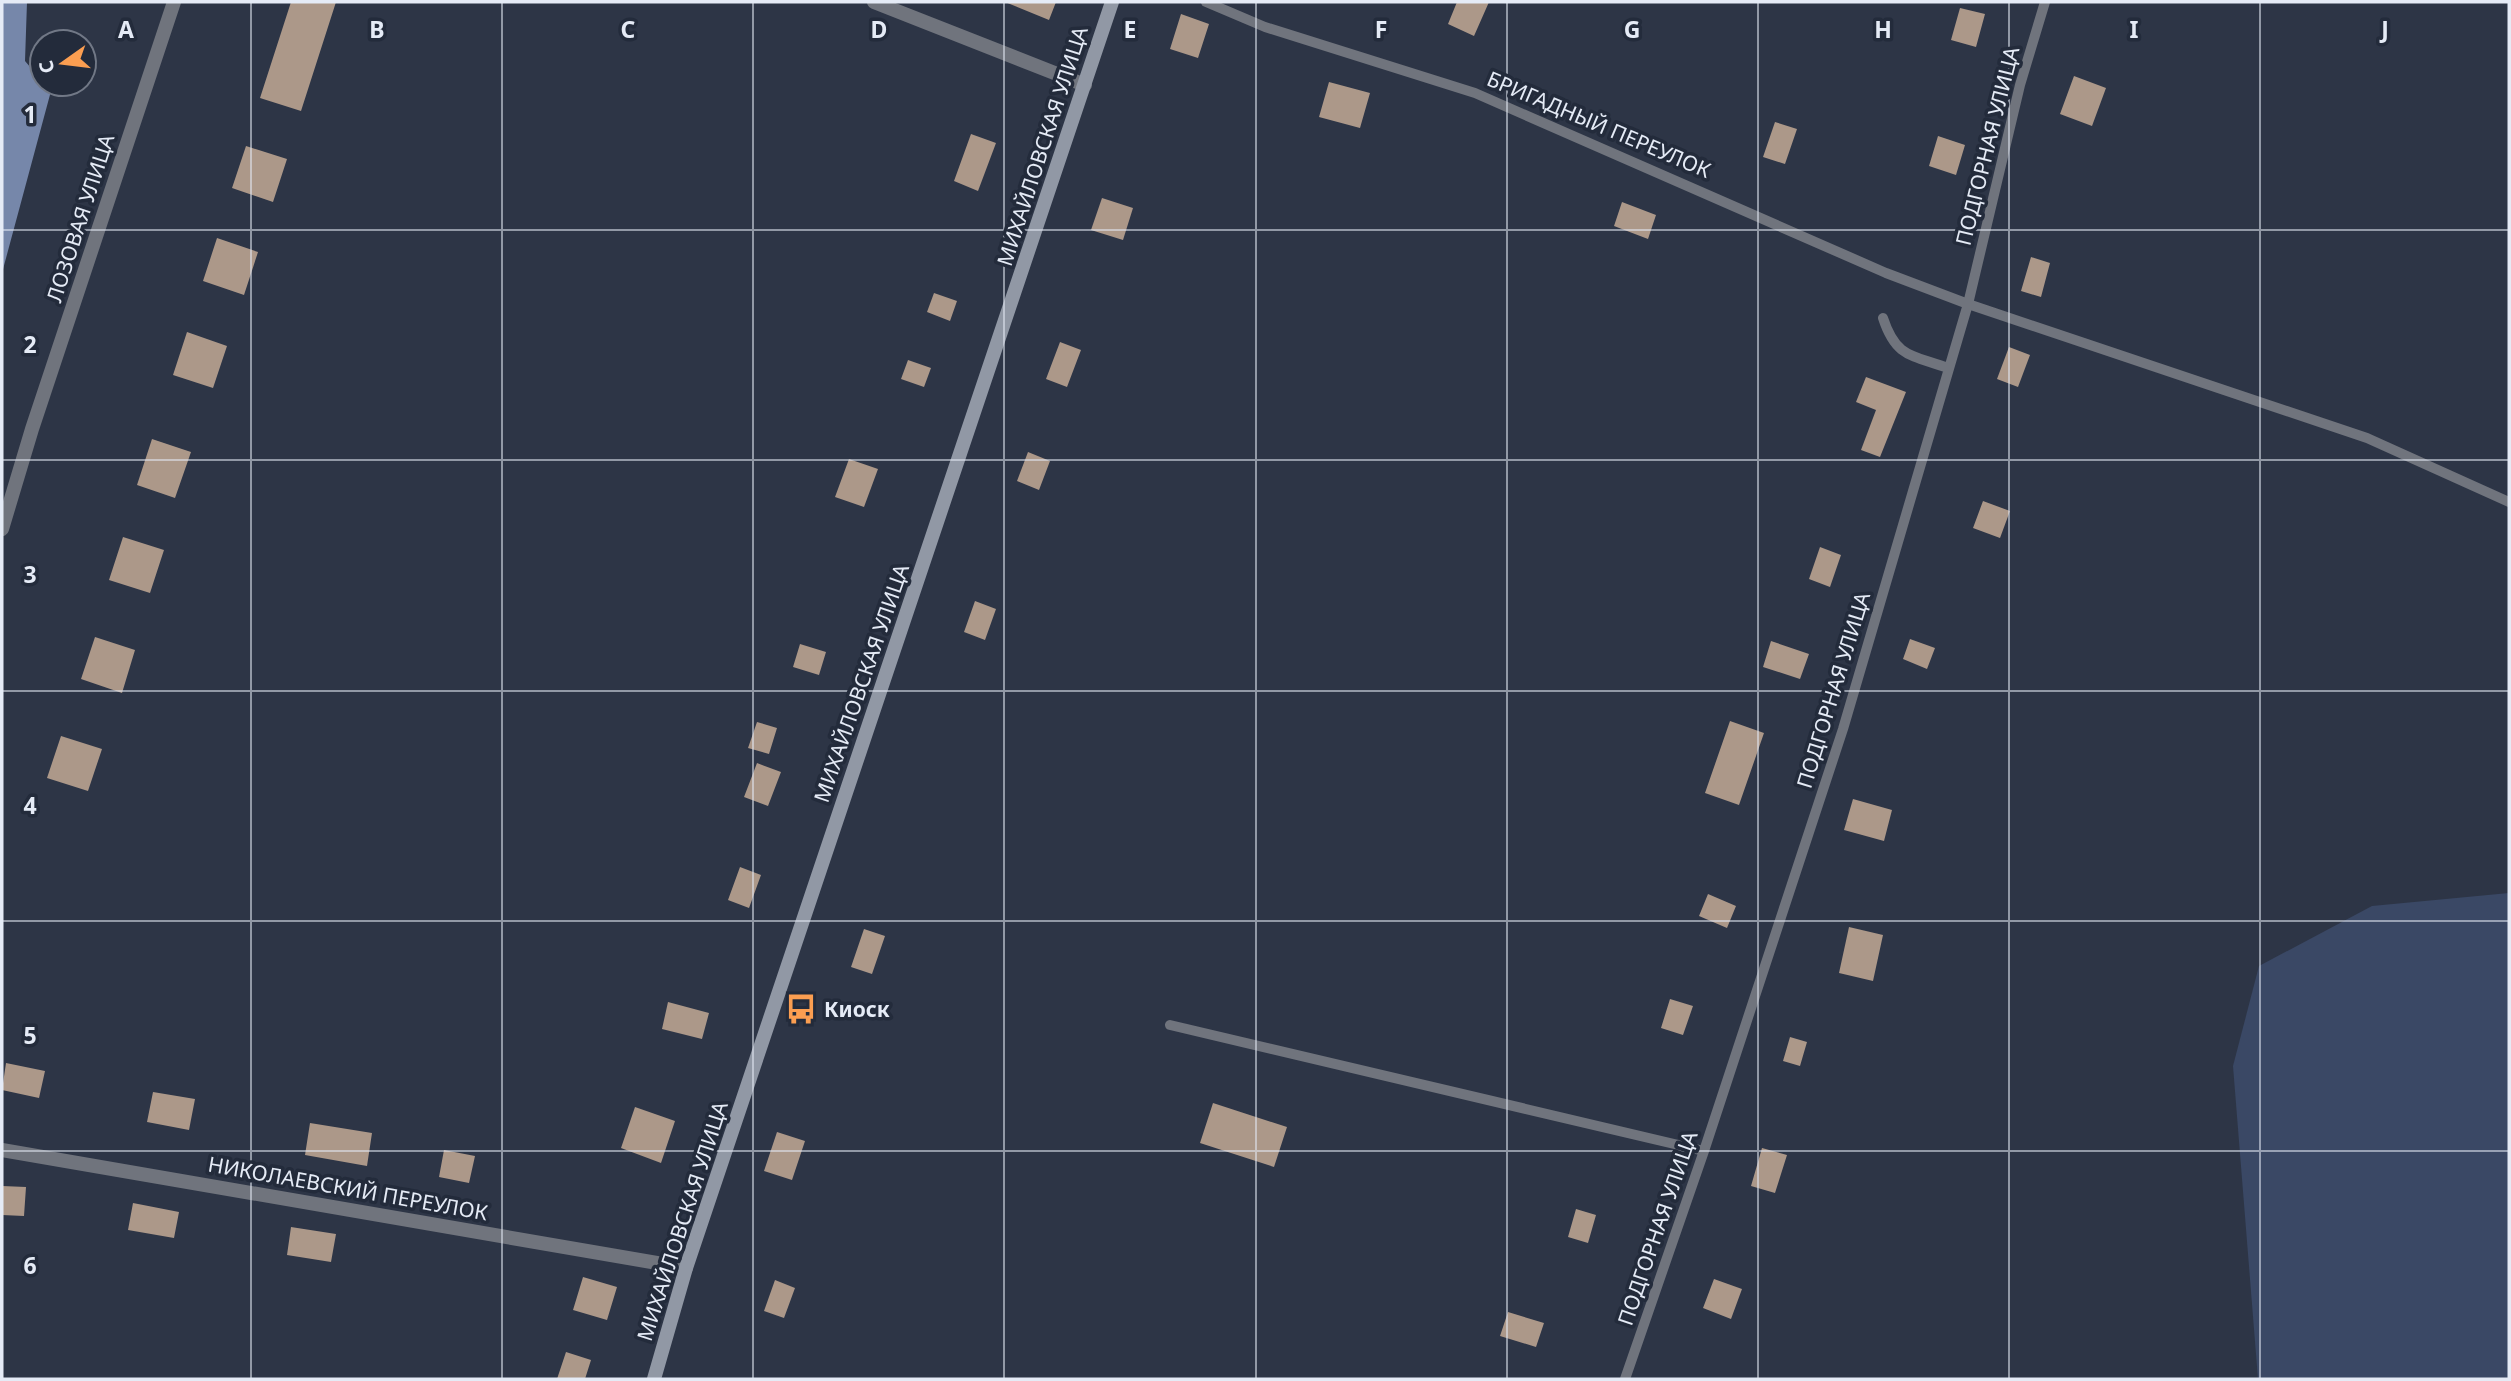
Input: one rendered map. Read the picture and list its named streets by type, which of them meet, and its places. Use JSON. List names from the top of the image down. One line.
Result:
{"streets":{"street":["МИХАЙЛОВСКАЯ УЛИЦА","ЛОЗОВАЯ УЛИЦА","НИКОЛАЕВСКИЙ ПЕРЕУЛОК"],"lane":["БРИГАДНЫЙ ПЕРЕУЛОК","ПОДГОРНАЯ УЛИЦА"]},"crossings":[["БРИГАДНЫЙ ПЕРЕУЛОК","ПОДГОРНАЯ УЛИЦА"],["МИХАЙЛОВСКАЯ УЛИЦА","НИКОЛАЕВСКИЙ ПЕРЕУЛОК"]],"places":{"bus stop":["Киоск"]},"north":"left","grid":{"columns":["A","B","C","D","E","F","G","H","I","J"],"rows":["1","2","3","4","5","6"]}}
